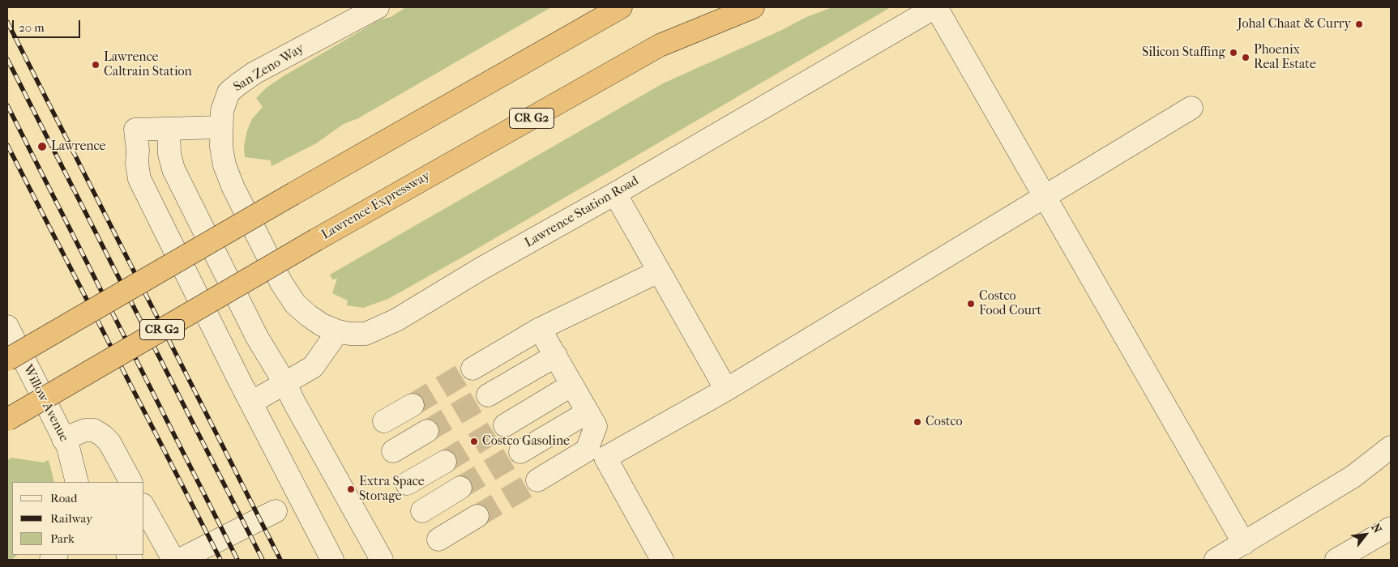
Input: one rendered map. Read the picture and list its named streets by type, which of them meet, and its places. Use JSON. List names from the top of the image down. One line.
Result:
{"streets":{"highway":["CR G2","Lawrence Expressway"],"street":["San Zeno Way","Lawrence Station Road","Willow Avenue"]},"crossings":[["San Zeno Way","Lawrence Station Road"]],"places":["Johal Chaat & Curry","Silicon Staffing","Phoenix Real Estate","Lawrence Caltrain Station","Lawrence","Costco Food Court","Costco","Costco Gasoline","Extra Space Storage"],"legend":["Road","Railway","Park"],"scale_bar":"20 m","north":"top right"}
